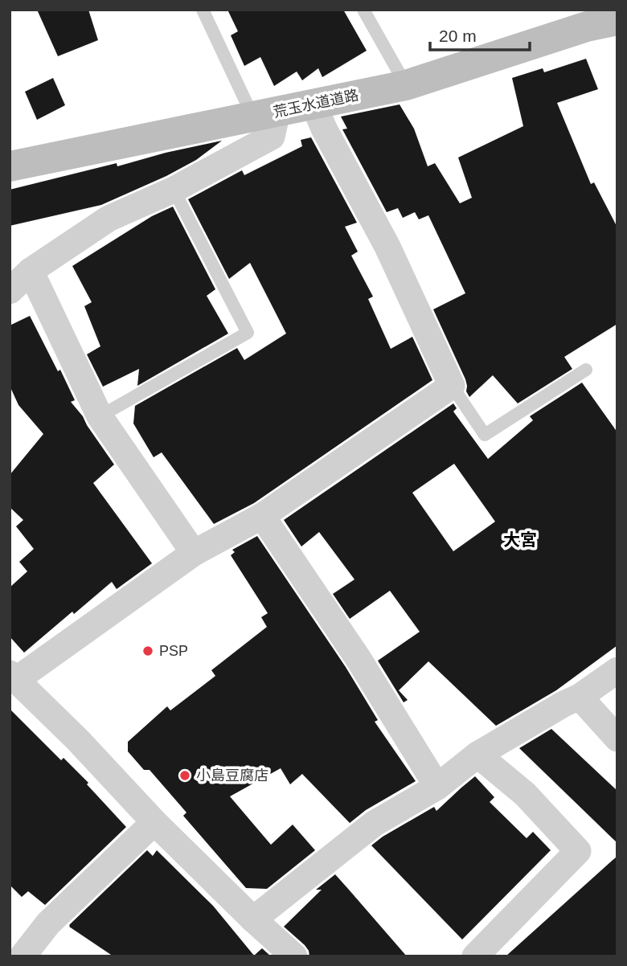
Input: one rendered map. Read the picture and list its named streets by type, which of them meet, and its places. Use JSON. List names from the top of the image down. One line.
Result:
{"streets":{"main road":["荒玉水道道路"]},"districts":["大宮"],"places":["PSP","小島豆腐店"],"scale_bar":"20 m"}
